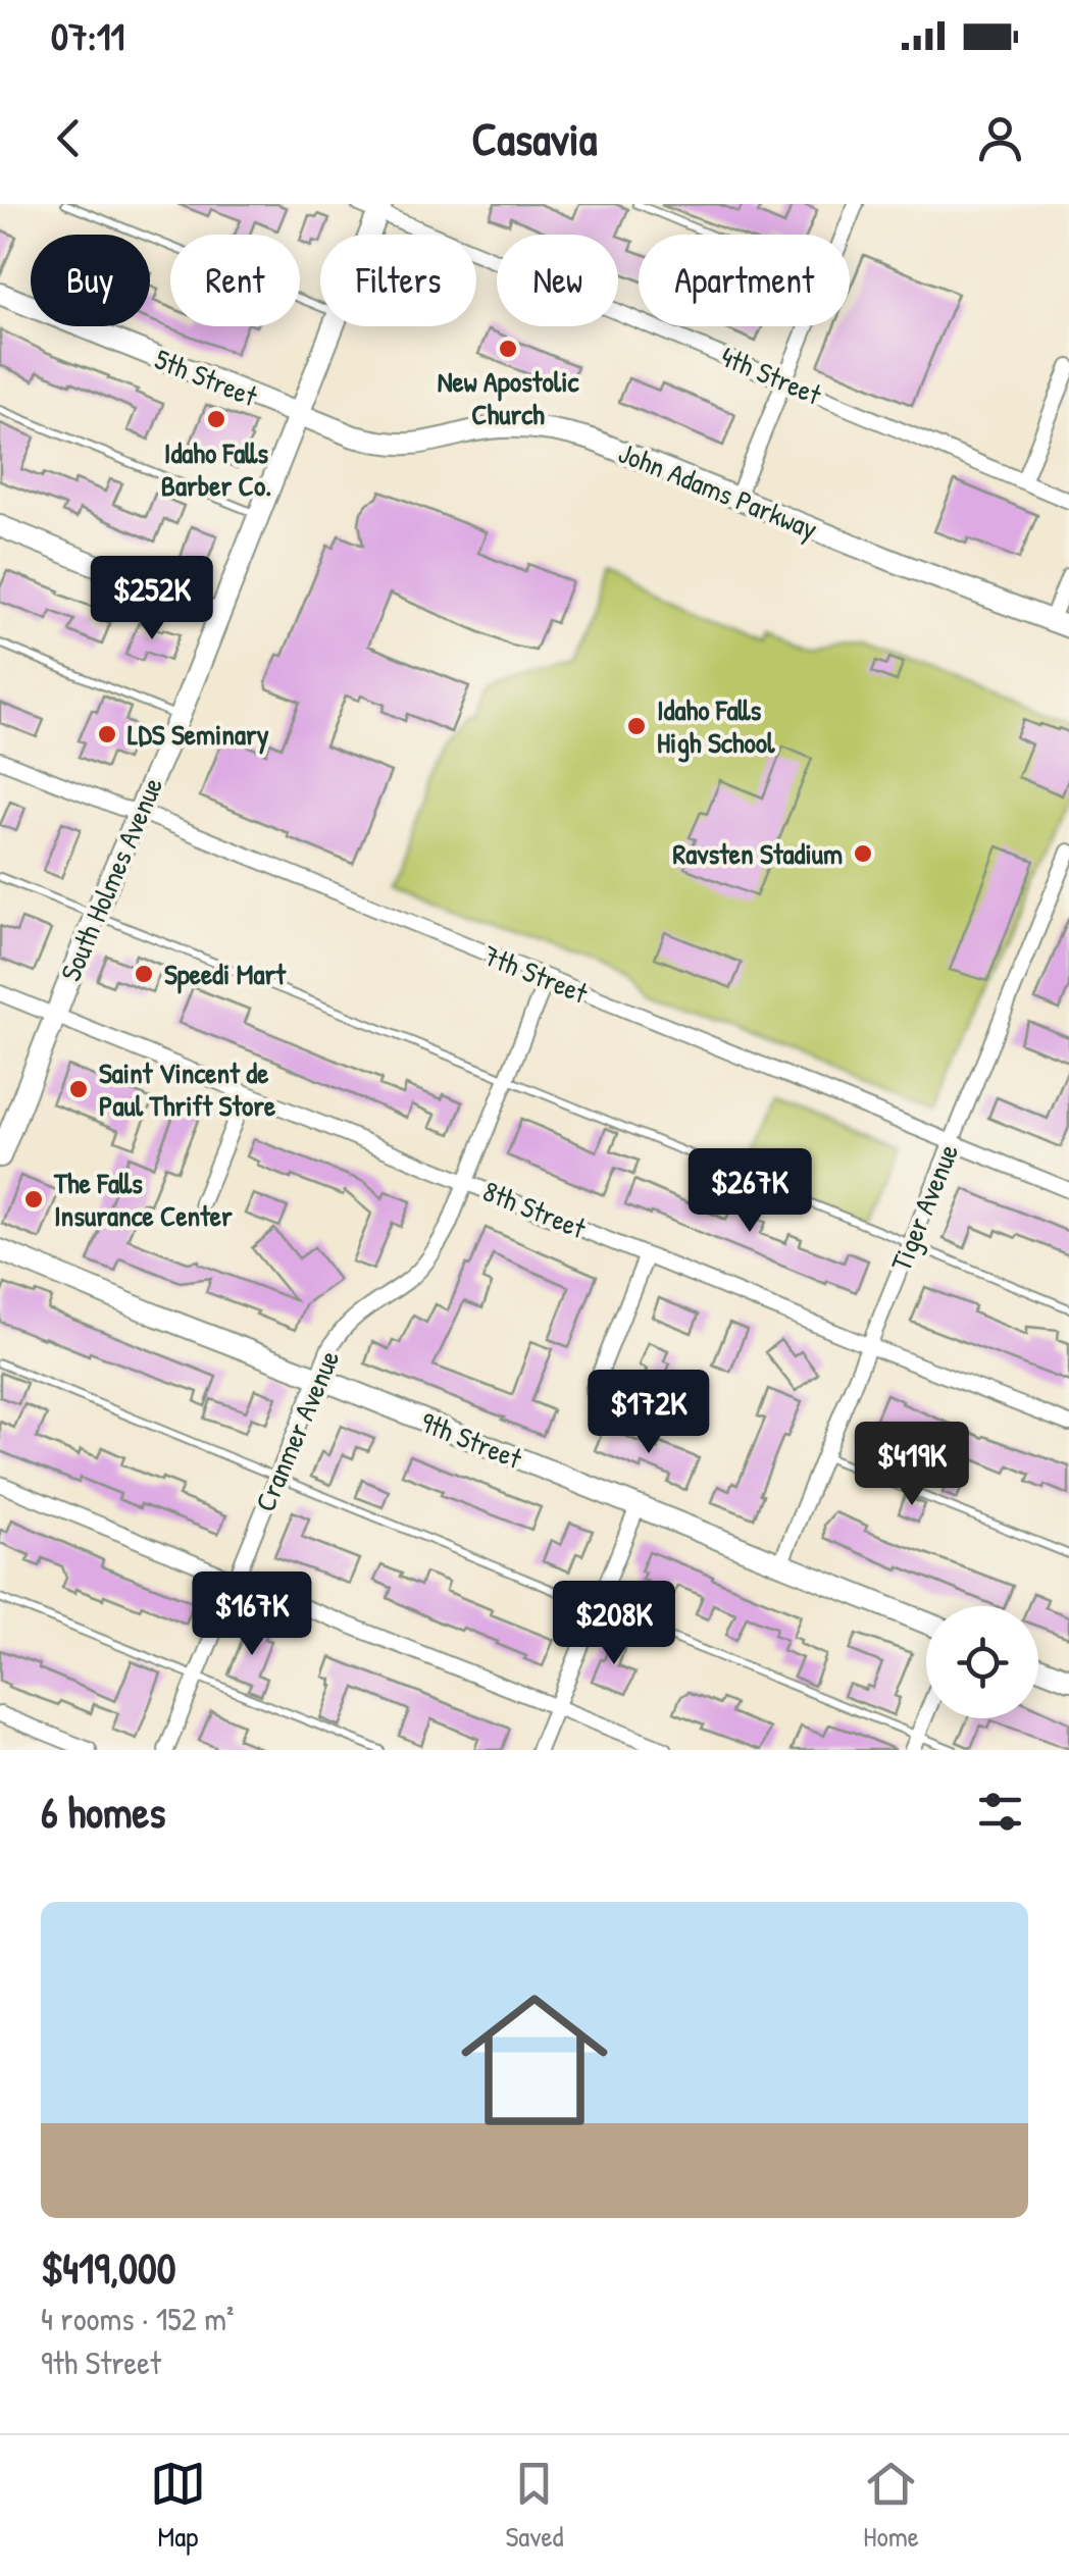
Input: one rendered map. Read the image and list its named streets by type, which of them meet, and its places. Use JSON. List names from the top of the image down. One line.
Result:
{"streets":{"street":["4th Street","5th Street","John Adams Parkway","South Holmes Avenue","7th Street","Tiger Avenue","8th Street","Cranmer Avenue","9th Street"]},"crossings":[["4th Street","South Holmes Avenue"],["5th Street","John Adams Parkway"],["5th Street","South Holmes Avenue"],["John Adams Parkway","South Holmes Avenue"],["South Holmes Avenue","7th Street"],["South Holmes Avenue","8th Street"],["7th Street","Tiger Avenue"],["7th Street","Cranmer Avenue"],["Tiger Avenue","8th Street"],["Tiger Avenue","9th Street"],["8th Street","Cranmer Avenue"],["Cranmer Avenue","9th Street"]],"places":["New Apostolic Church","Idaho Falls Barber Co.","Idaho Falls High School","LDS Seminary","Ravsten Stadium","Speedi Mart","Saint Vincent de Paul Thrift Store","The Falls Insurance Center"],"page":{"status":"07:11","header":"Casavia","chip":["Buy","Rent","Filters","New","Apartment"],"price":["$252K","$267K","$172K","$419K","$167K","$208K"],"heading":"6 homes","list":[{"name":"$419,000","note":"4 rooms · 152 m² · 9th Street"}],"tabs":["Map","Saved","Home"]}}
